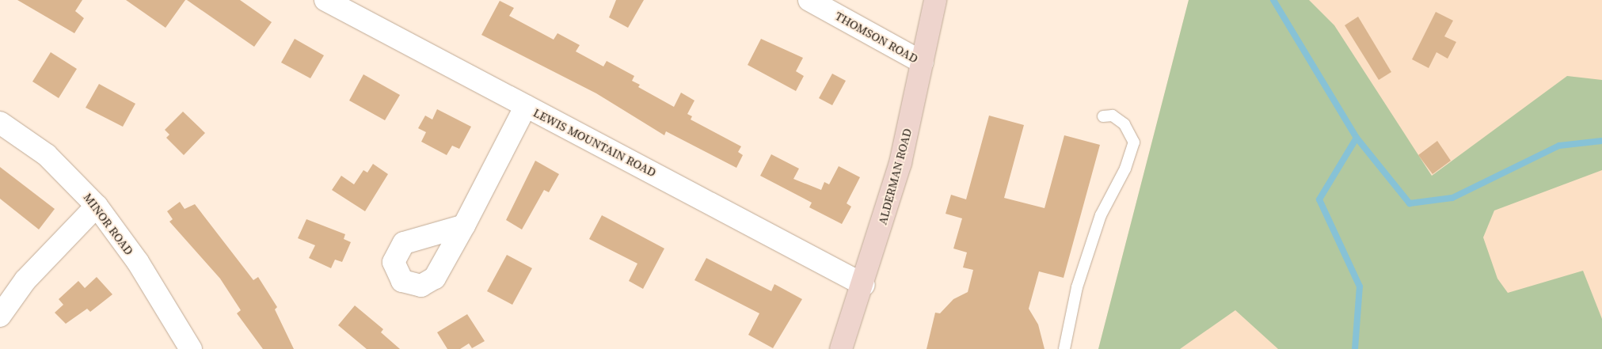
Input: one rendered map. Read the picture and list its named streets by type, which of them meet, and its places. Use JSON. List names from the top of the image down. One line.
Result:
{"streets":{"main road":["ALDERMAN ROAD"],"street":["THOMSON ROAD","LEWIS MOUNTAIN ROAD","MINOR ROAD"]},"crossings":[["THOMSON ROAD","ALDERMAN ROAD"],["LEWIS MOUNTAIN ROAD","ALDERMAN ROAD"]]}
